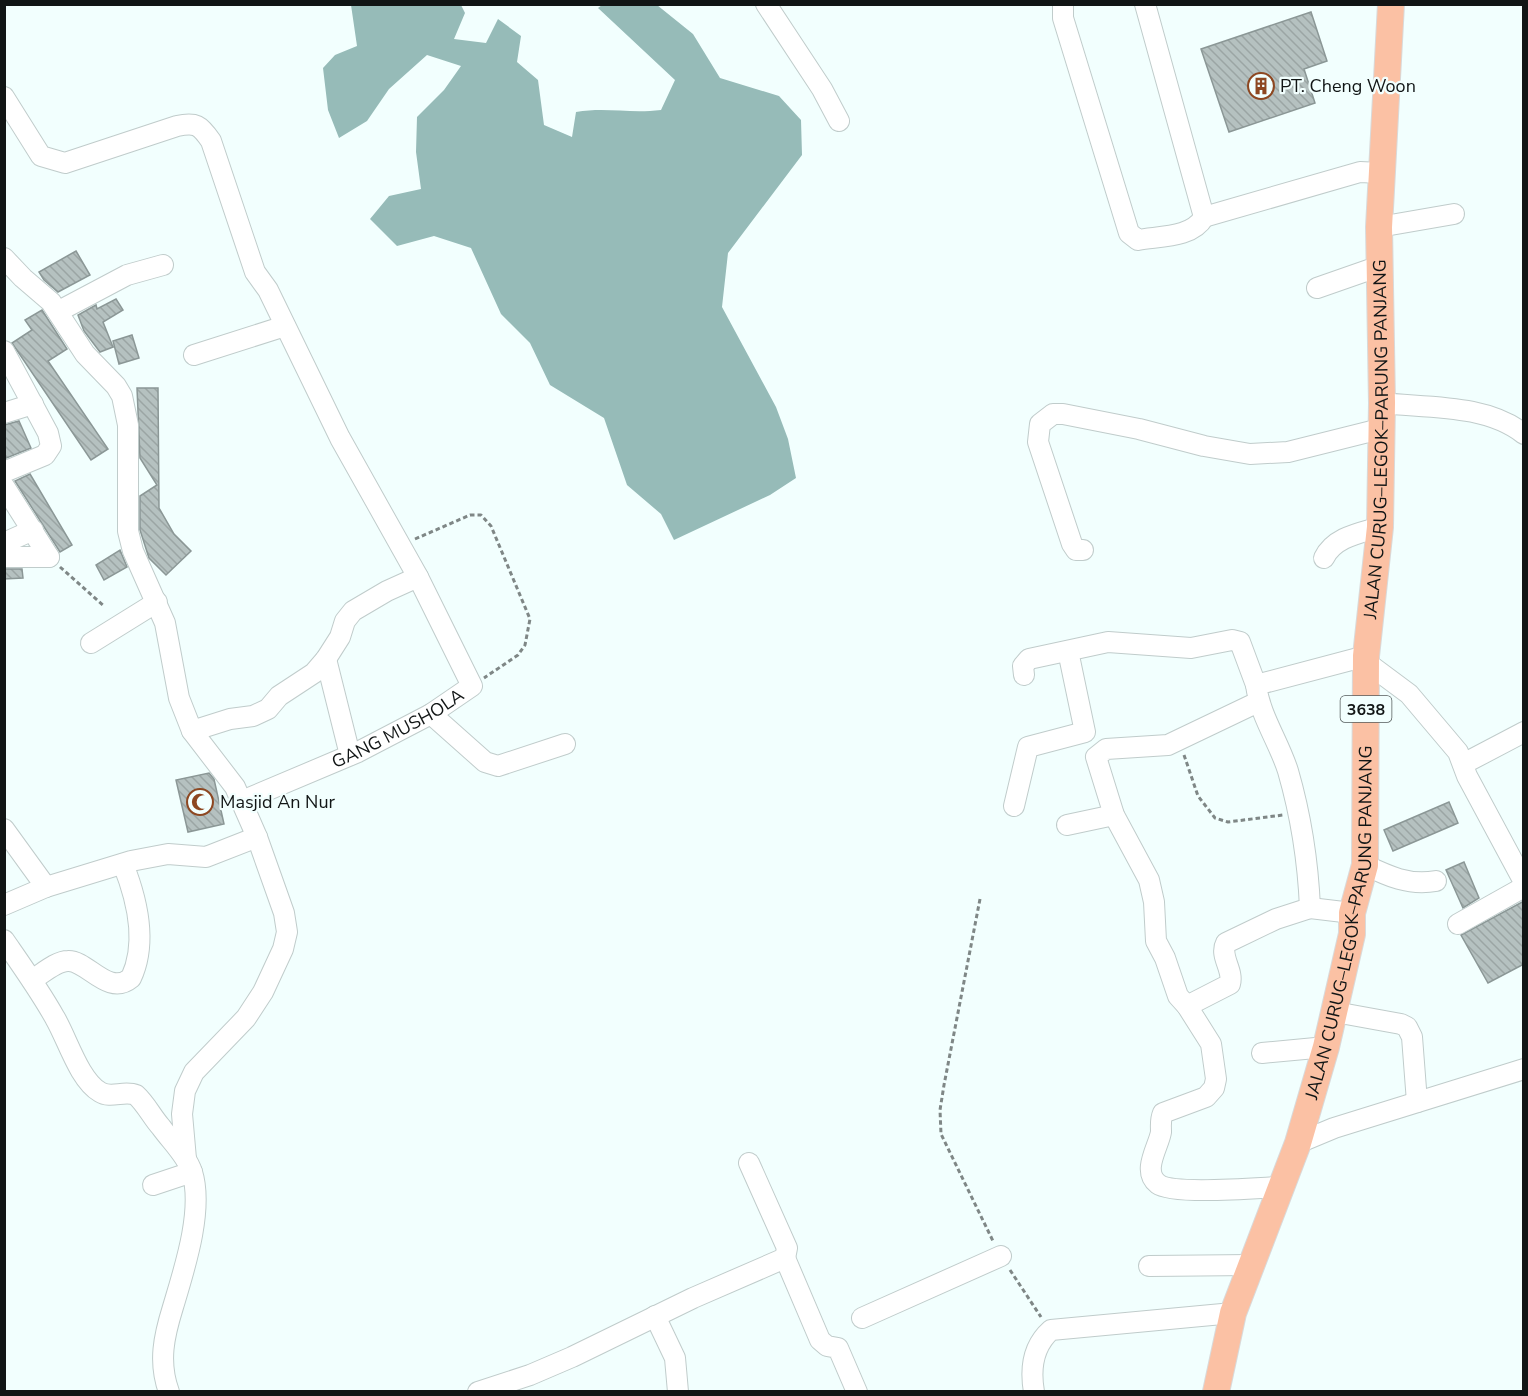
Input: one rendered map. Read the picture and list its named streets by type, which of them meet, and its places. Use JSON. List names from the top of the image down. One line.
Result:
{"streets":{"main road":["JALAN CURUG–LEGOK–PARUNG PANJANG","3638"],"street":["GANG MUSHOLA"]},"places":{"building":["PT. Cheng Woon"],"mosque":["Masjid An Nur"]}}
